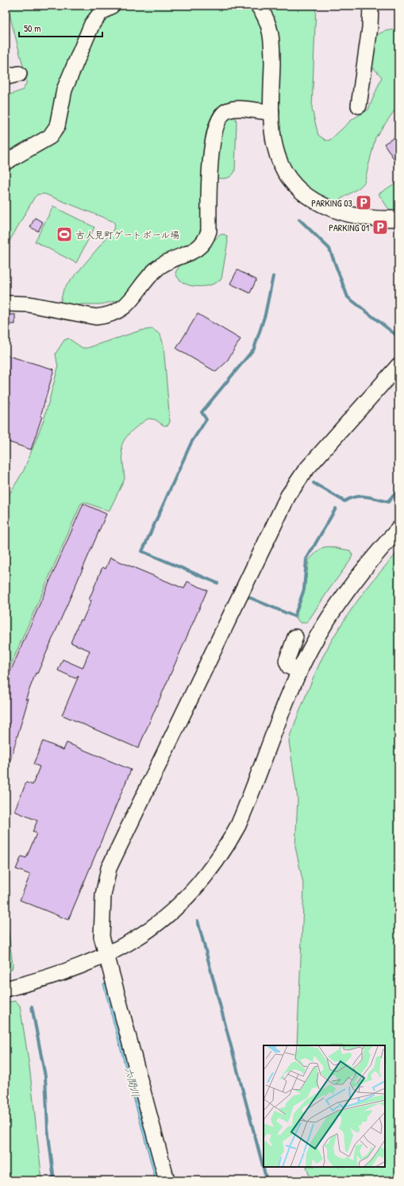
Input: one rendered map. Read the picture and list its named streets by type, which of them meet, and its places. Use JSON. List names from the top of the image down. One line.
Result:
{"water":["六間川"],"places":{"parking":["PARKING 03","PARKING 01"],"sports":["古人見町ゲートボール場"]},"scale_bar":"50 m"}
